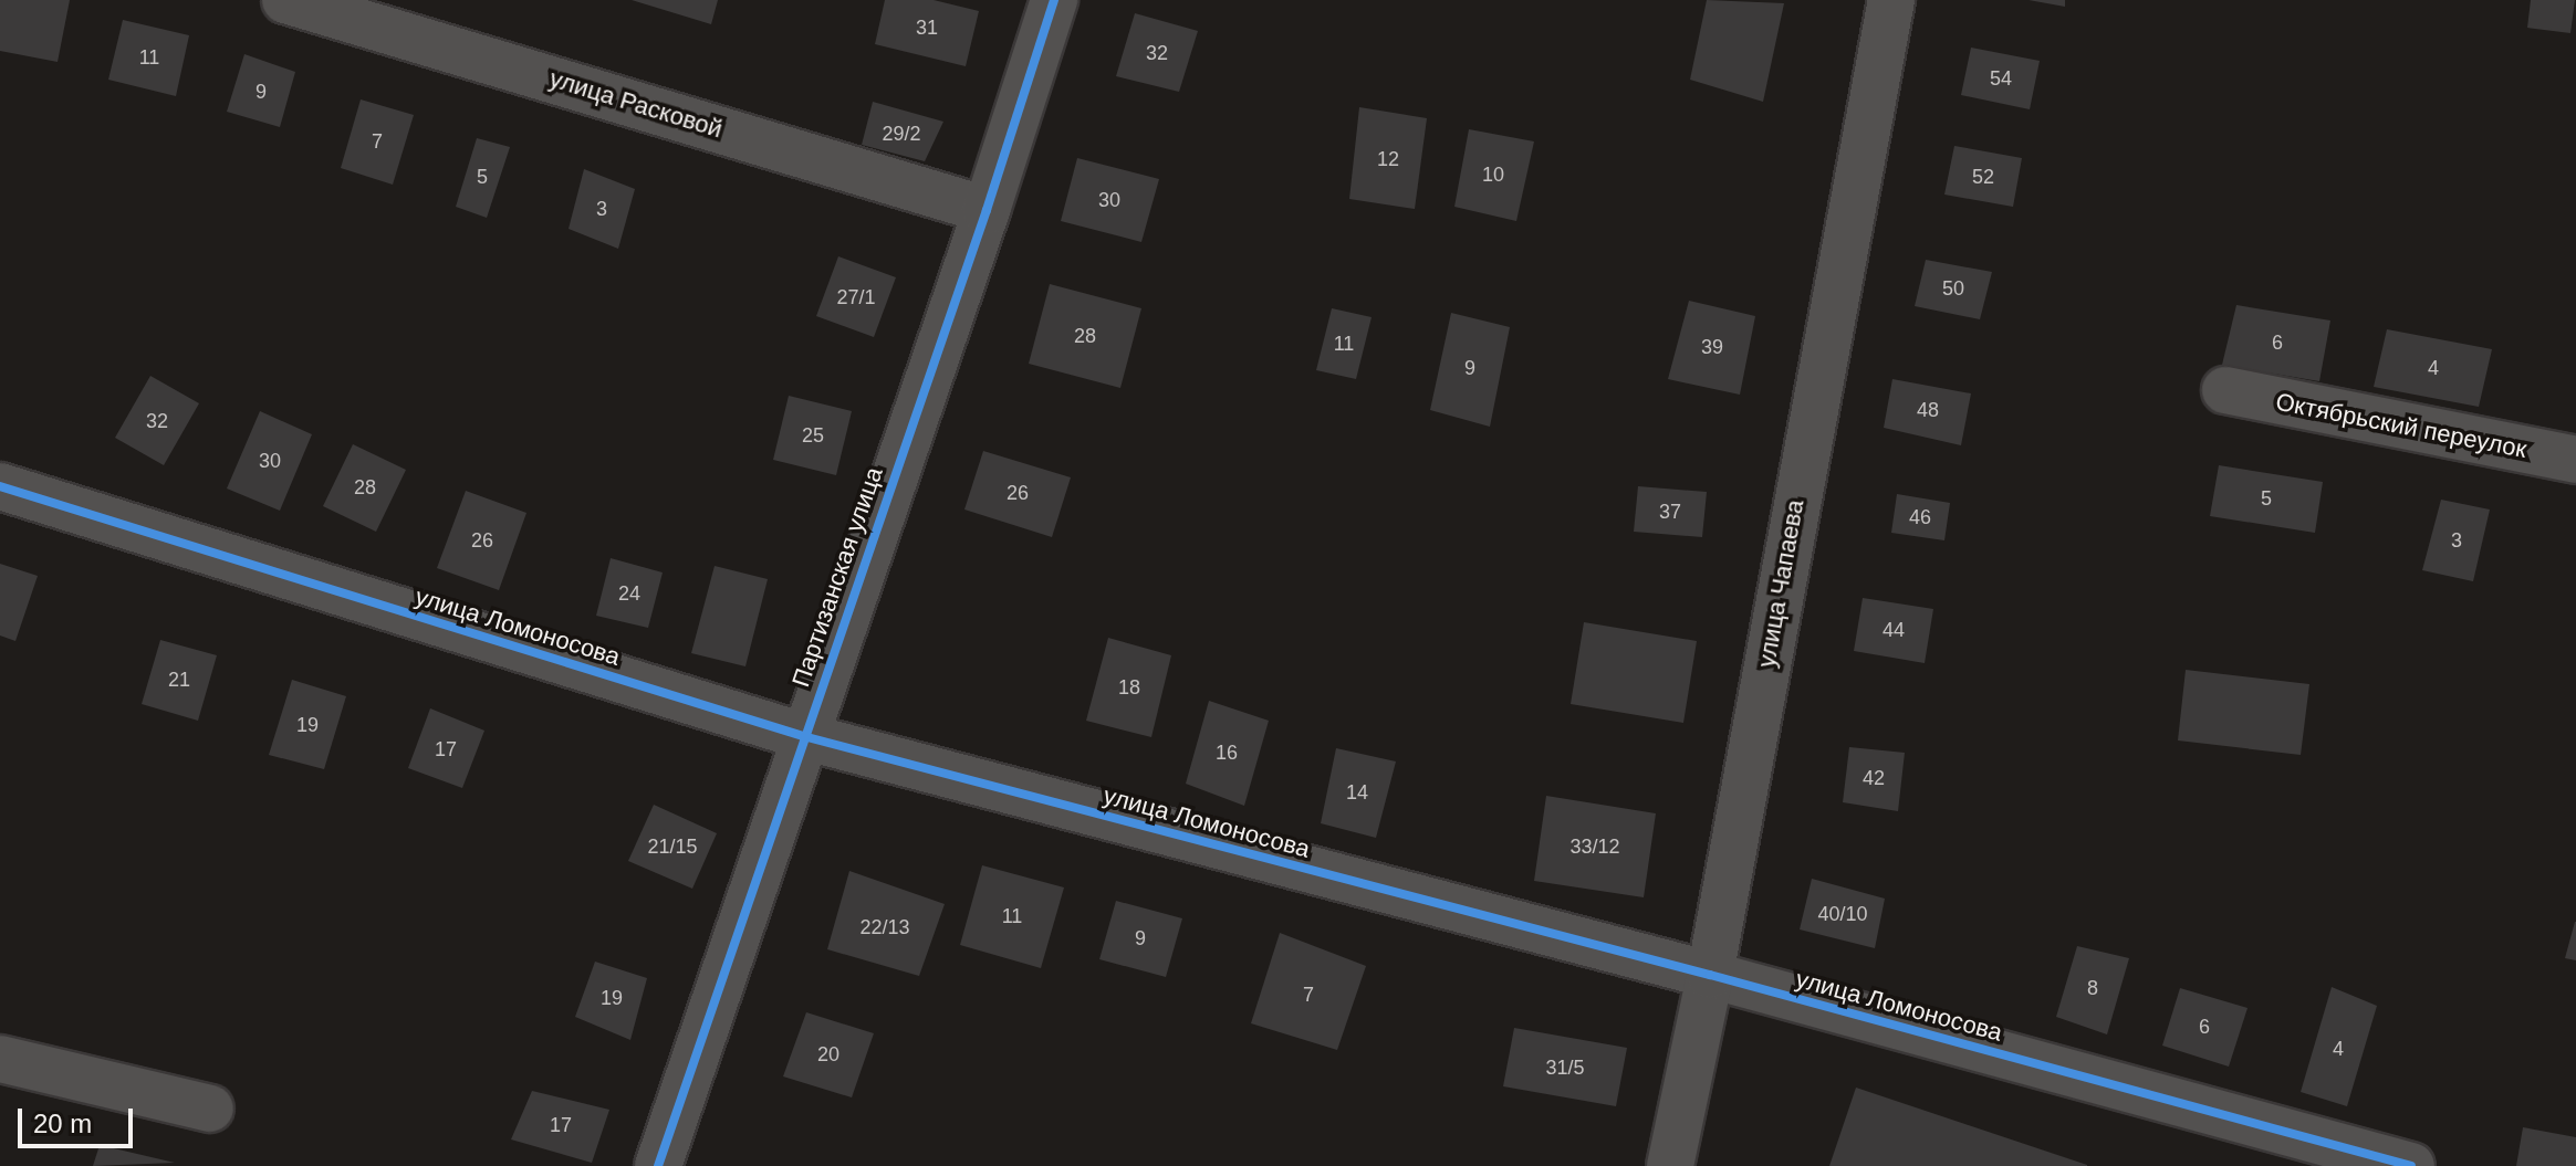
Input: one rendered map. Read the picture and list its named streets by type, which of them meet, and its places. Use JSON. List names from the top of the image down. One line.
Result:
{"streets":{"street":["улица Расковой","Октябрьский переулок","Партизанская улица","улица Чапаева","улица Ломоносова"]},"crossings":[["улица Расковой","Партизанская улица"],["Партизанская улица","улица Ломоносова"],["улица Чапаева","улица Ломоносова"]],"house_numbers":["31","32","11","54","9","29/2","7","12","10","5","52","30","3","50","27/1","28","6","11","39","9","4","48","32","25","30","28","26","5","37","46","26","3","24","44","21","18","19","17","16","42","14","21/15","33/12","40/10","11","22/13","9","8","7","19","6","4","20","31/5","17"],"scale_bar":"20 m"}
